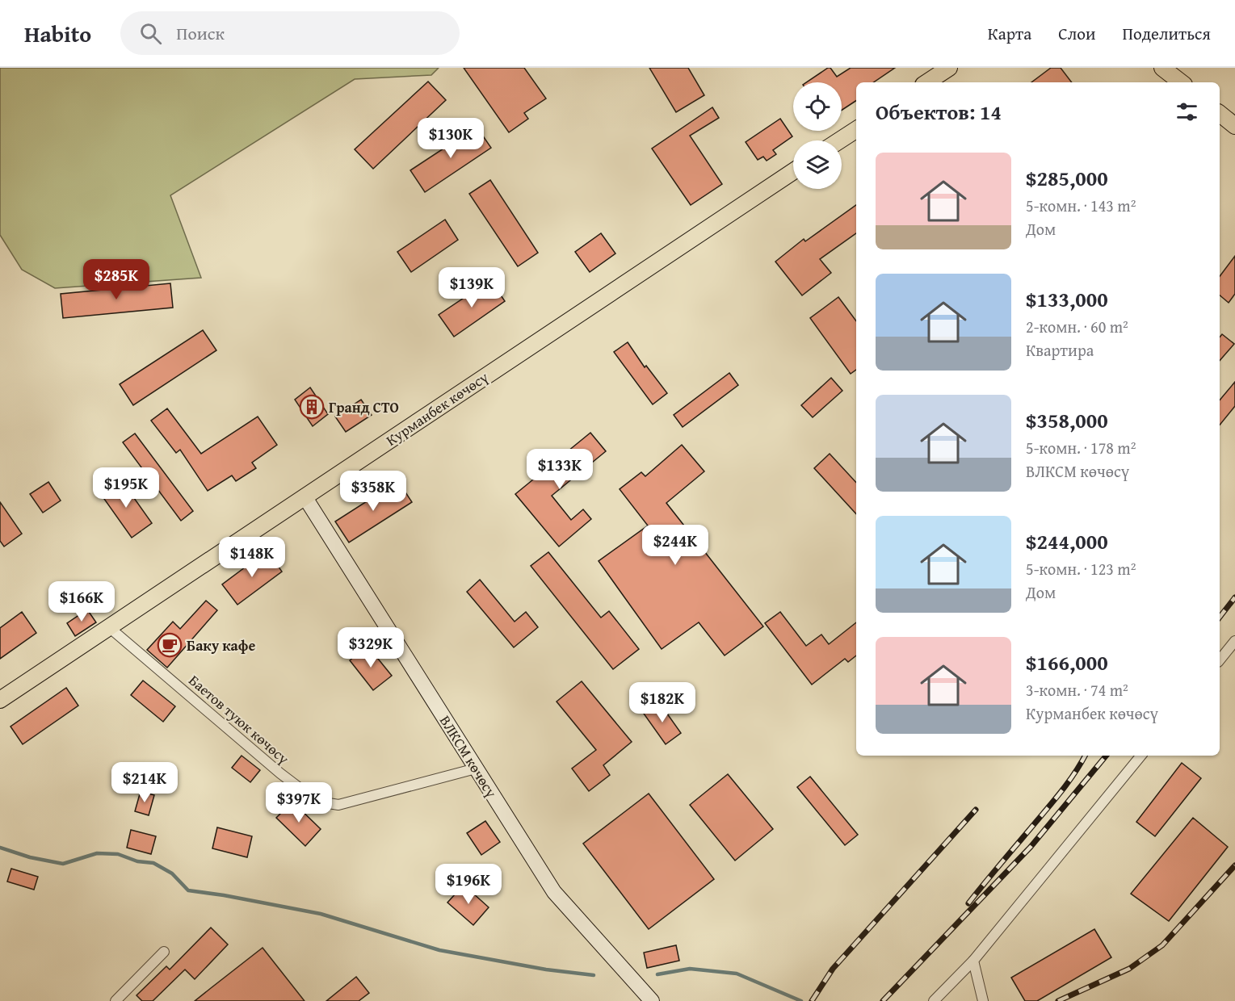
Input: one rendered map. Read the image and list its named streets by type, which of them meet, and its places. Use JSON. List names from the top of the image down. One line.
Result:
{"streets":{"main road":["Курманбек көчөсү"],"street":["Баетов туюк көчөсү","ВЛКСМ көчөсү"]},"crossings":[["Курманбек көчөсү","Баетов туюк көчөсү"],["Курманбек көчөсү","ВЛКСМ көчөсү"],["Баетов туюк көчөсү","ВЛКСМ көчөсү"]],"places":{"building":["Гранд СТО"],"cafe":["Баку кафе"]},"page":{"header":"Habito","search":"Поиск","nav":["Карта","Слои","Поделиться"],"heading":"Объектов: 14","price":["$130K","$285K","$139K","$133K","$195K","$358K","$244K","$148K","$166K","$329K","$182K","$214K","$397K","$196K"],"list":[{"name":"$285,000","note":"5-комн. · 143 m² · Дом"},{"name":"$133,000","note":"2-комн. · 60 m² · Квартира"},{"name":"$358,000","note":"5-комн. · 178 m² · ВЛКСМ көчөсү"},{"name":"$244,000","note":"5-комн. · 123 m² · Дом"},{"name":"$166,000","note":"3-комн. · 74 m² · Курманбек көчөсү"}]}}
